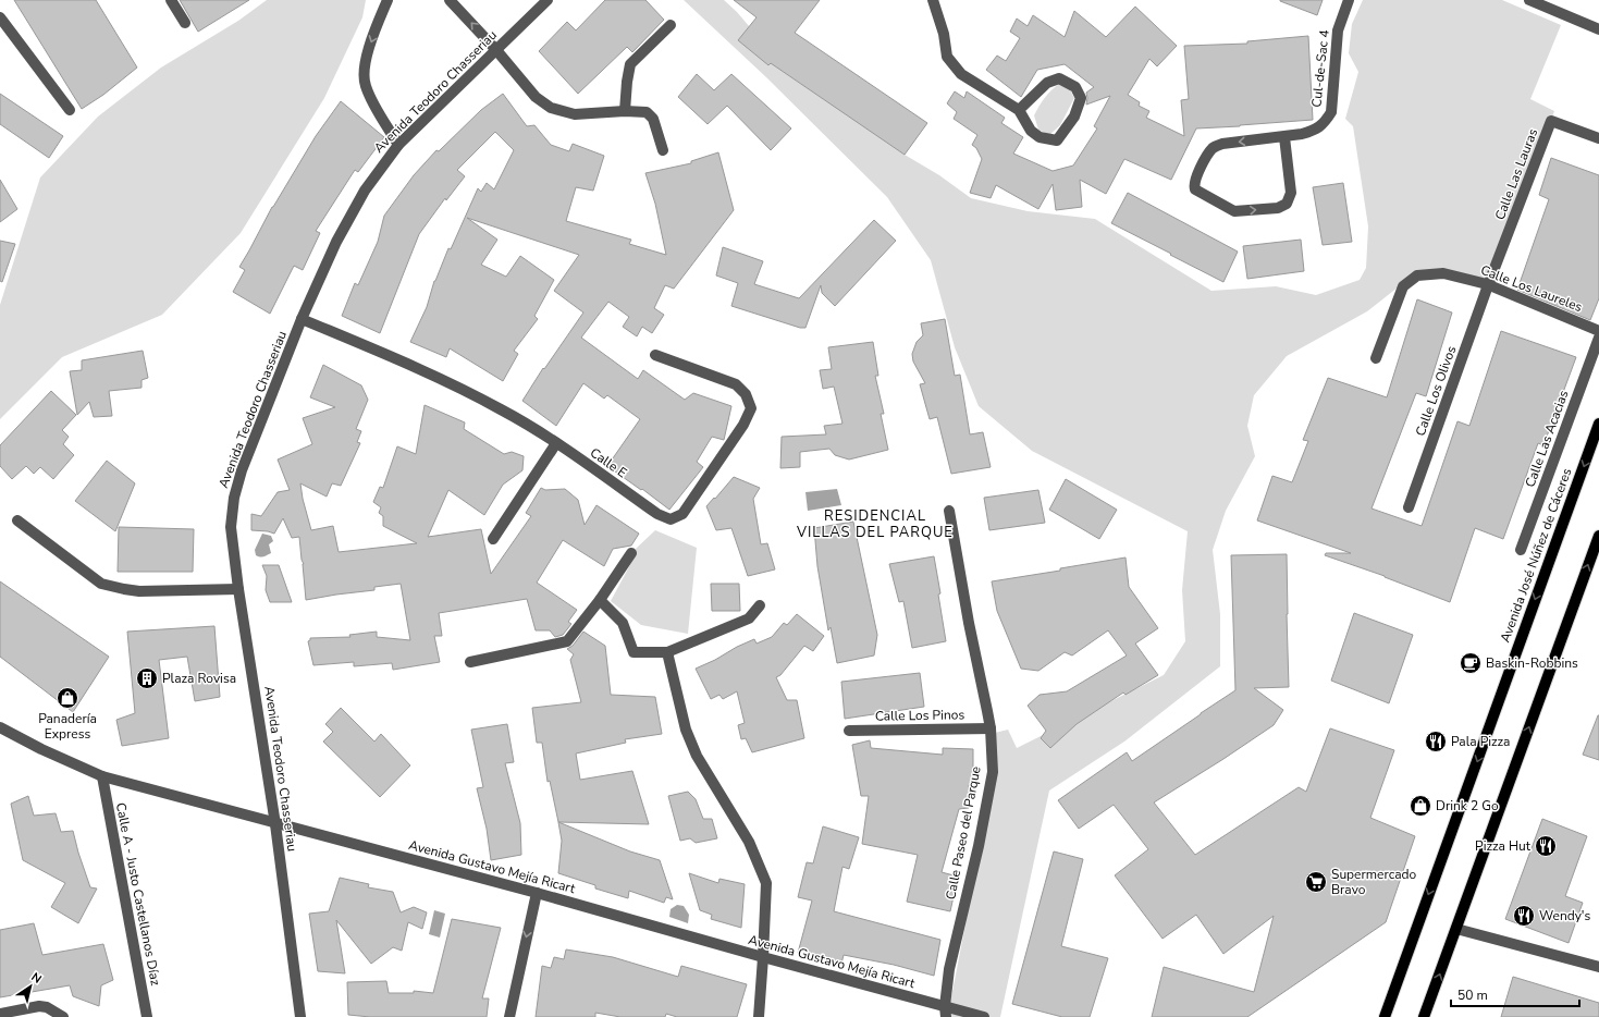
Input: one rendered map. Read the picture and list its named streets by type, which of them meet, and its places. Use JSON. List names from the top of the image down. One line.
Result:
{"streets":{"main road":["Avenida José Núñez de Cáceres"],"street":["Cul-de-Sac 4","Avenida Teodoro Chasseriau","Calle Las Lauras","Calle Los Laureles","Calle Los Olivos","Calle Las Acacias","Calle E","Calle Los Pinos","Calle Paseo del Parque","Avenida Gustavo Mejía Ricart","Calle A - Justo Castellanos Díaz"]},"crossings":[["Avenida Teodoro Chasseriau","Calle E"],["Avenida Teodoro Chasseriau","Avenida Gustavo Mejía Ricart"],["Calle Las Lauras","Calle Los Laureles"],["Calle Las Lauras","Calle Los Olivos"],["Calle Los Laureles","Calle Los Olivos"],["Calle Los Pinos","Calle Paseo del Parque"],["Calle Paseo del Parque","Avenida Gustavo Mejía Ricart"],["Avenida Gustavo Mejía Ricart","Calle A - Justo Castellanos Díaz"]],"districts":["RESIDENCIAL VILLAS DEL PARQUE"],"places":{"cafe":["Baskin-Robbins"],"building":["Plaza Rovisa"],"shop":["Panadería Express","Drink 2 Go"],"restaurant":["Pala Pizza","Pizza Hut","Wendy's"],"supermarket":["Supermercado Bravo"]},"scale_bar":"50 m","north":"top right"}
